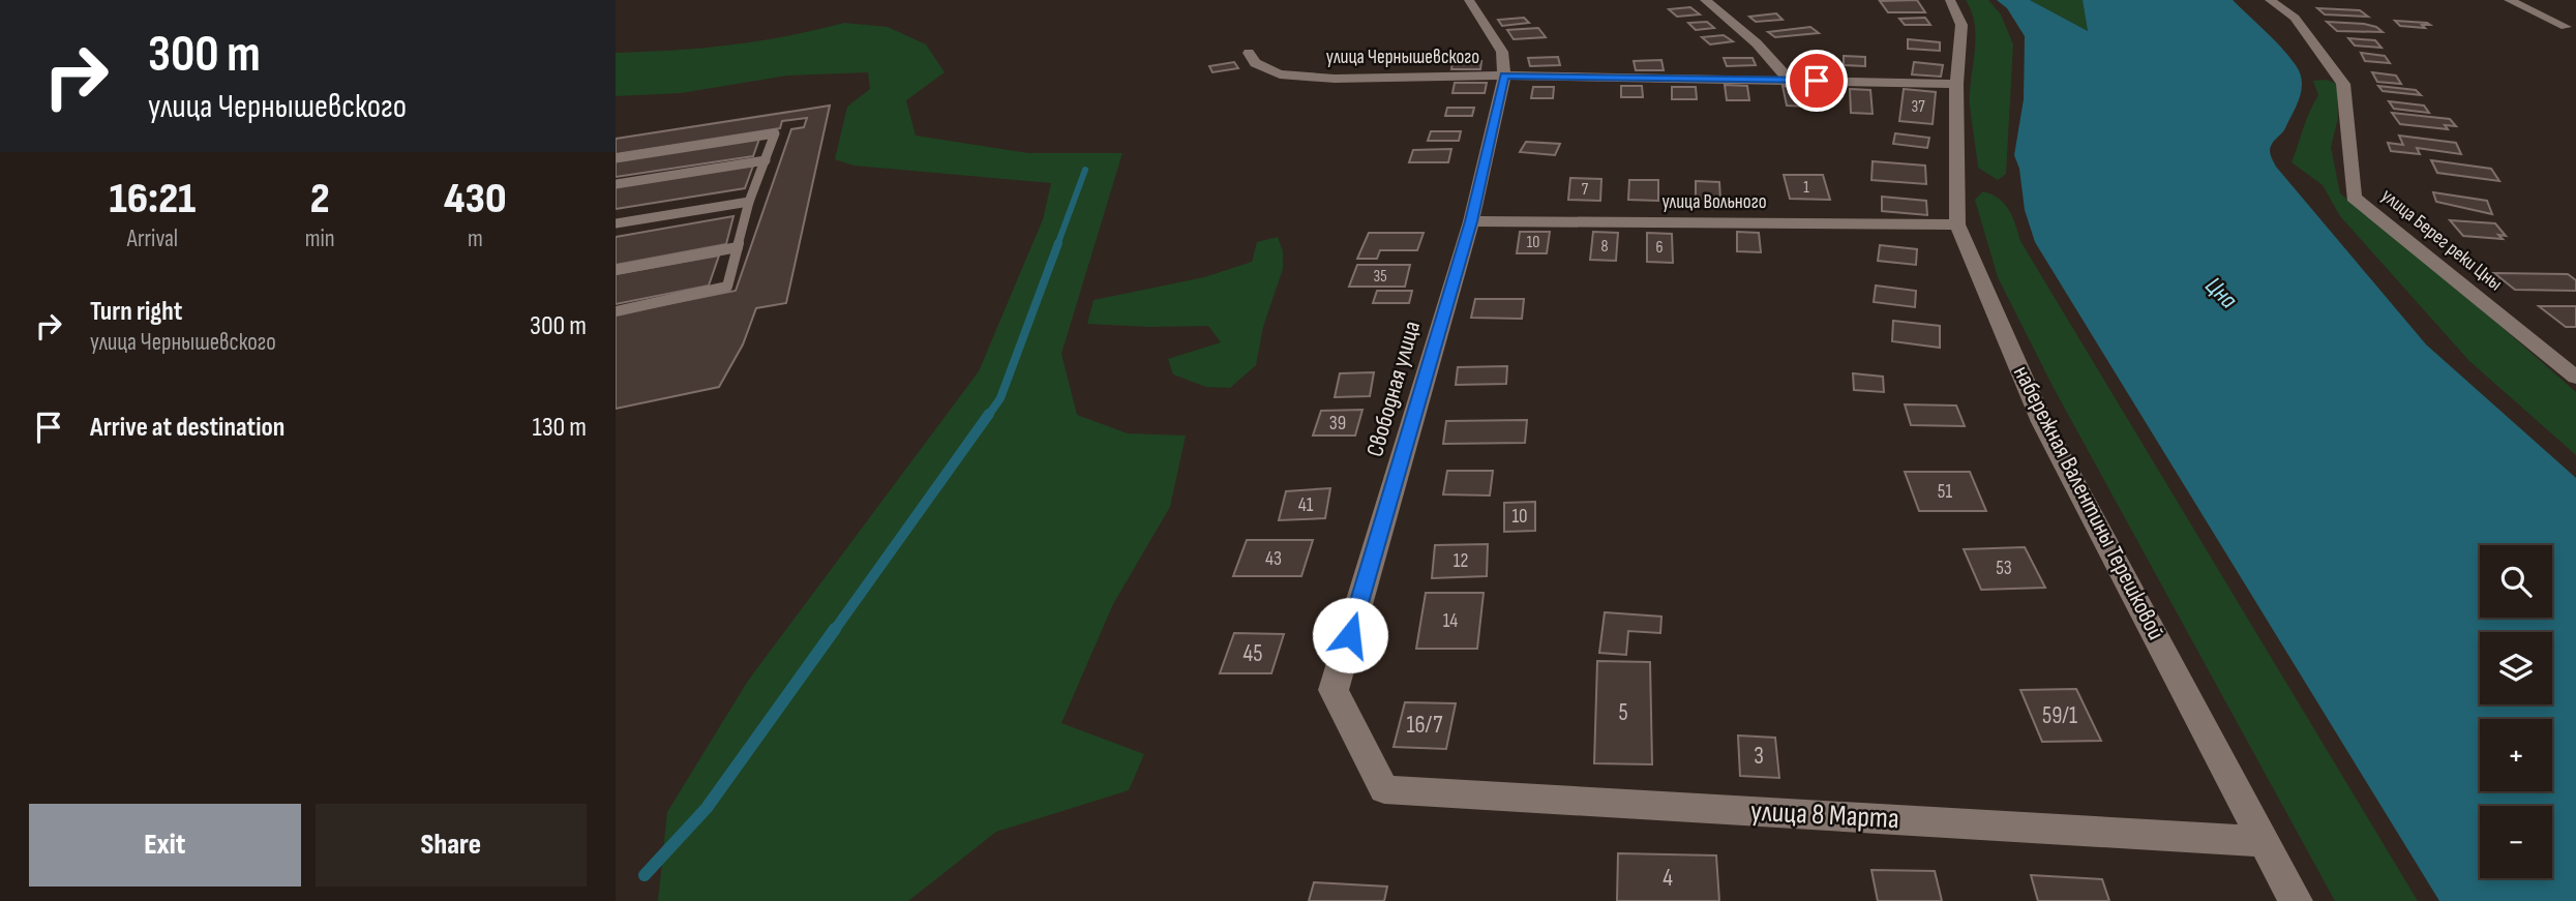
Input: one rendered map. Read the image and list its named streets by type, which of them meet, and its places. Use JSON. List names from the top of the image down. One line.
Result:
{"streets":{"street":["улица Чернышевского","улица Вольного","улица Берег реки Цны","Свободная улица","набережная Валентины Терешковой","улица 8 Марта"]},"crossings":[["улица Чернышевского","Свободная улица"],["улица Чернышевского","набережная Валентины Терешковой"],["улица Вольного","Свободная улица"],["улица Вольного","набережная Валентины Терешковой"],["Свободная улица","улица 8 Марта"],["набережная Валентины Терешковой","улица 8 Марта"]],"water":["Цна"],"house_numbers":["37","1","7","10","8","6","35","39","51","41","10","43","12","53","14","45","5","59/1","16/7","3","4"],"page":{"turn":["300 m","улица Чернышевского"],"eta":["16:21","Arrival","2","min","430","m"],"list":[{"name":"Turn right","note":"улица Чернышевского","value":"300 m"},{"name":"Arrive at destination","value":"130 m"}],"map_buttons":["+","−"],"buttons":["Exit","Share"]}}
